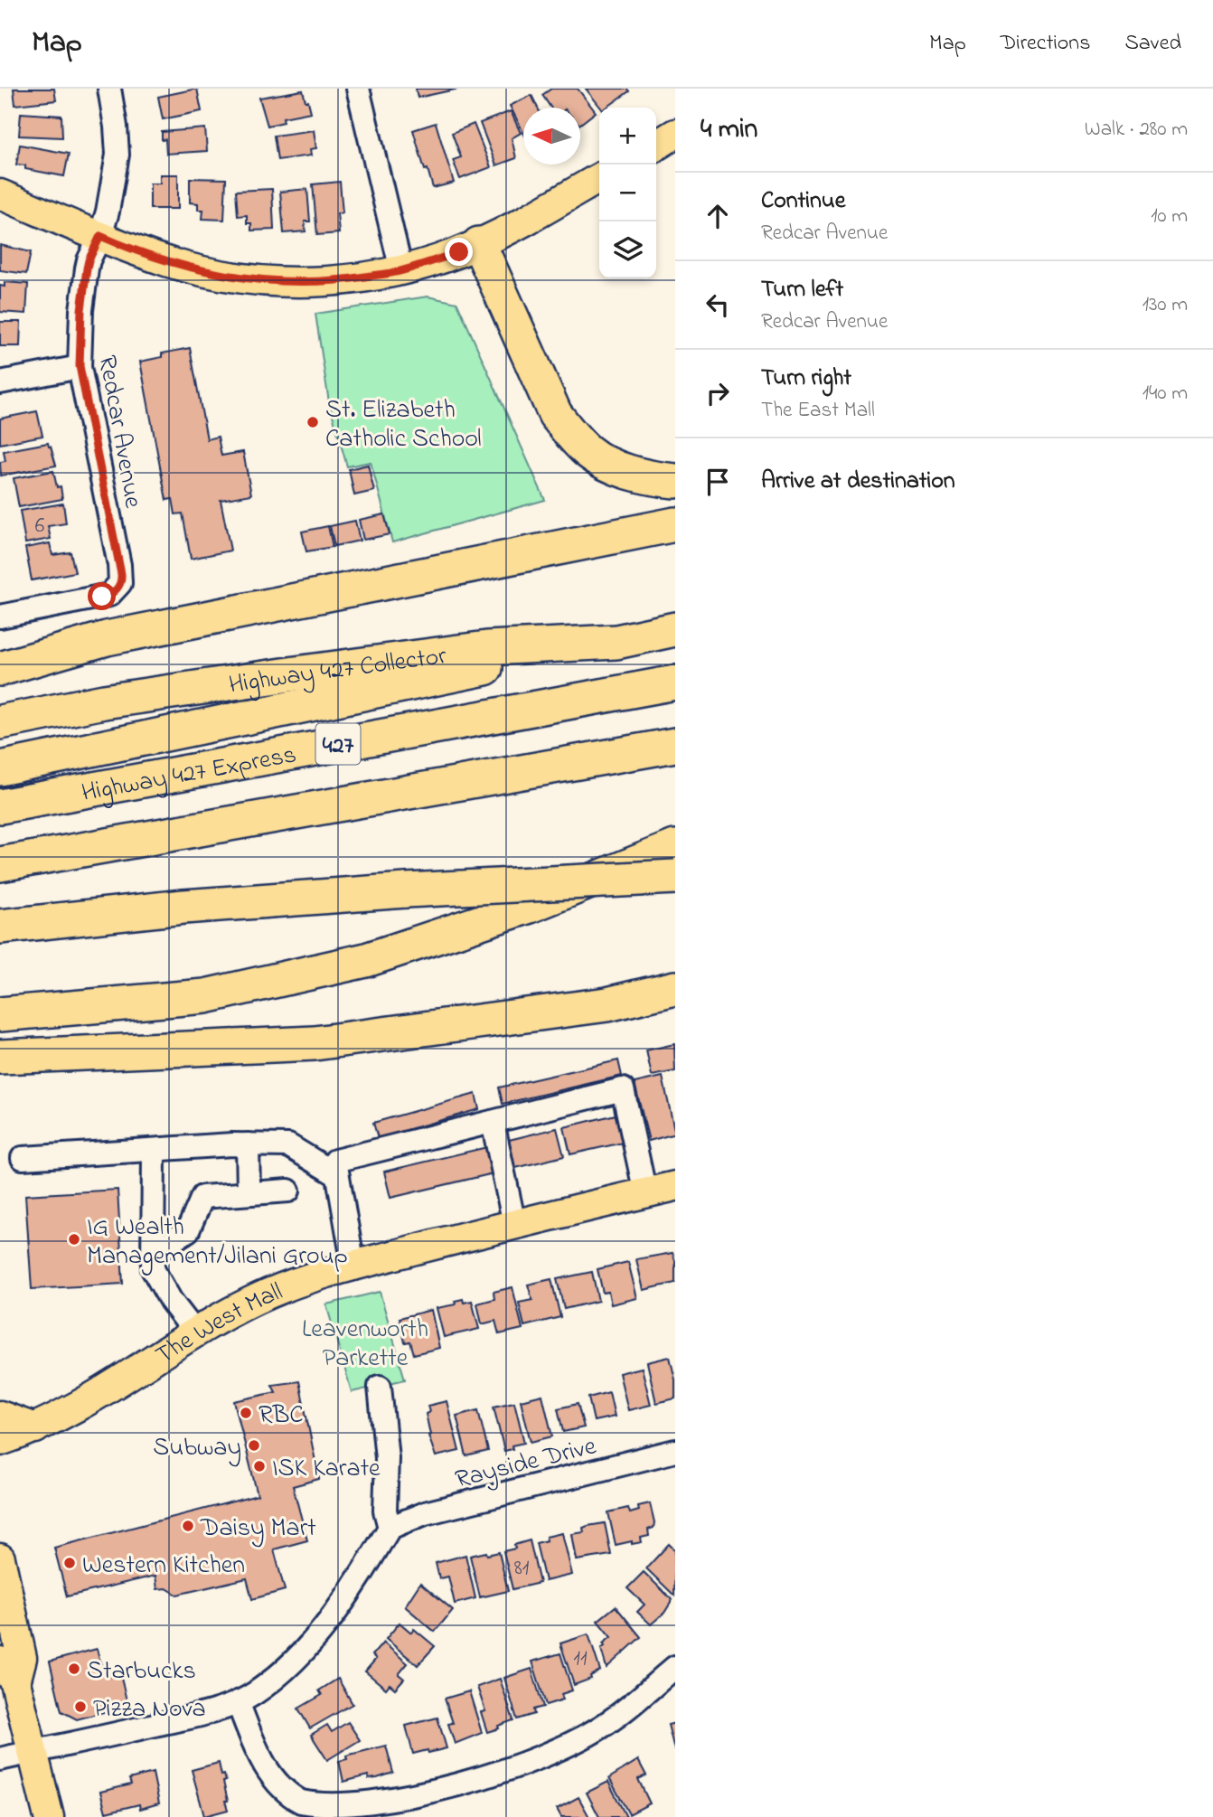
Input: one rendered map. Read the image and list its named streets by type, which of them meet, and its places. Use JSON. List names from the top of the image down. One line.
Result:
{"streets":{"highway":["Highway 427 Collector","427","Highway 427 Express"],"main road":["The West Mall"],"street":["Redcar Avenue","Rayside Drive"]},"parks":["Leavenworth Parkette"],"places":["St. Elizabeth Catholic School","IG Wealth Management/Jilani Group","RBC","Subway","ISK Karate","Daisy Mart","Western Kitchen","Starbucks","Pizza Nova"],"house_numbers":["6","81","11"],"north":"left","page":{"header":"Map","nav":["Map","Directions","Saved"],"heading":["4 min","Walk · 280 m"],"map_buttons":["+","−"],"list":[["Continue","Redcar Avenue","10 m"],["Turn left","Redcar Avenue","130 m"],["Turn right","The East Mall","140 m"],"Arrive at destination"]}}
